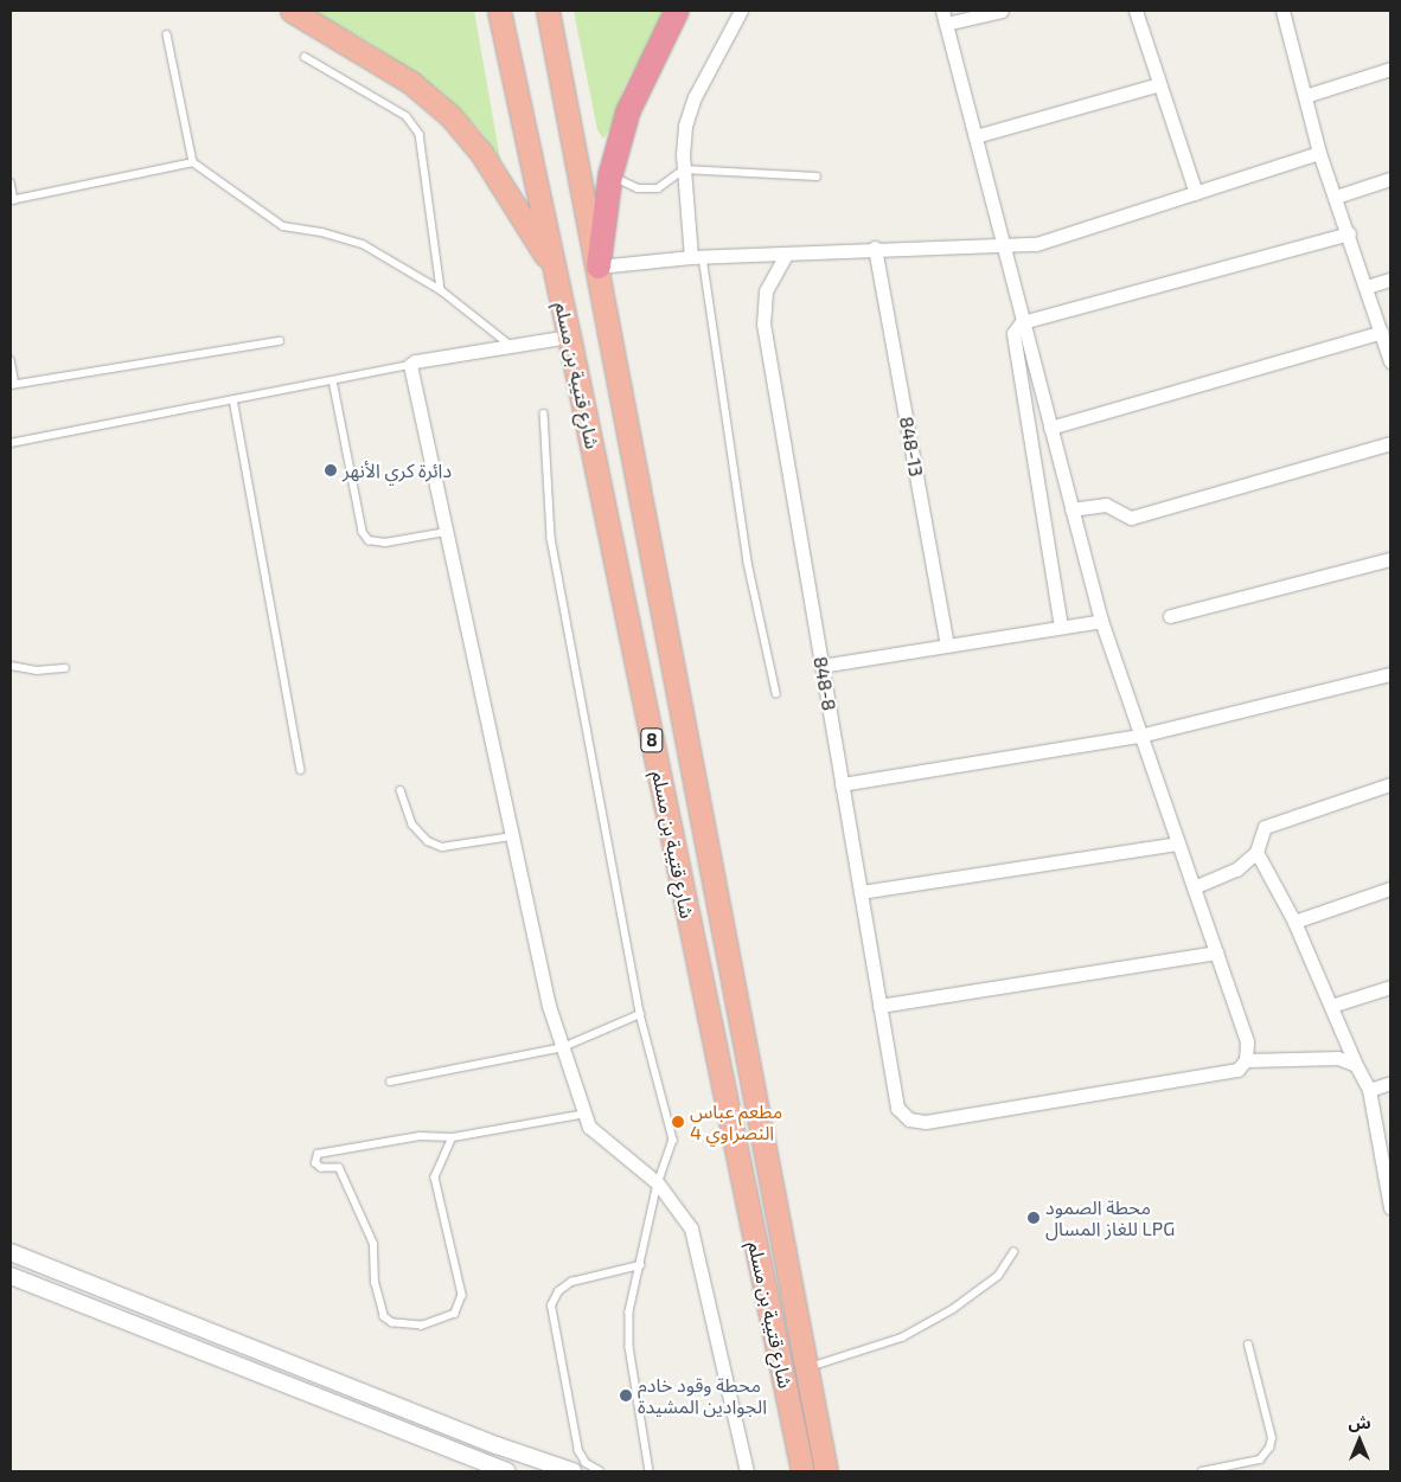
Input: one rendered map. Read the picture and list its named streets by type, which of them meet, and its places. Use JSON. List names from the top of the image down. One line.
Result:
{"streets":{"highway":["شارع قتيبة بن مسلم","8"],"street":["848-13","848-8"]},"places":["دائرة كري الأنهر","مطعم عباس النصراوي 4","محطة الصمود للغاز المسال LPG","محطة وقود خادم الجوادين المشيدة"],"north":"top"}
